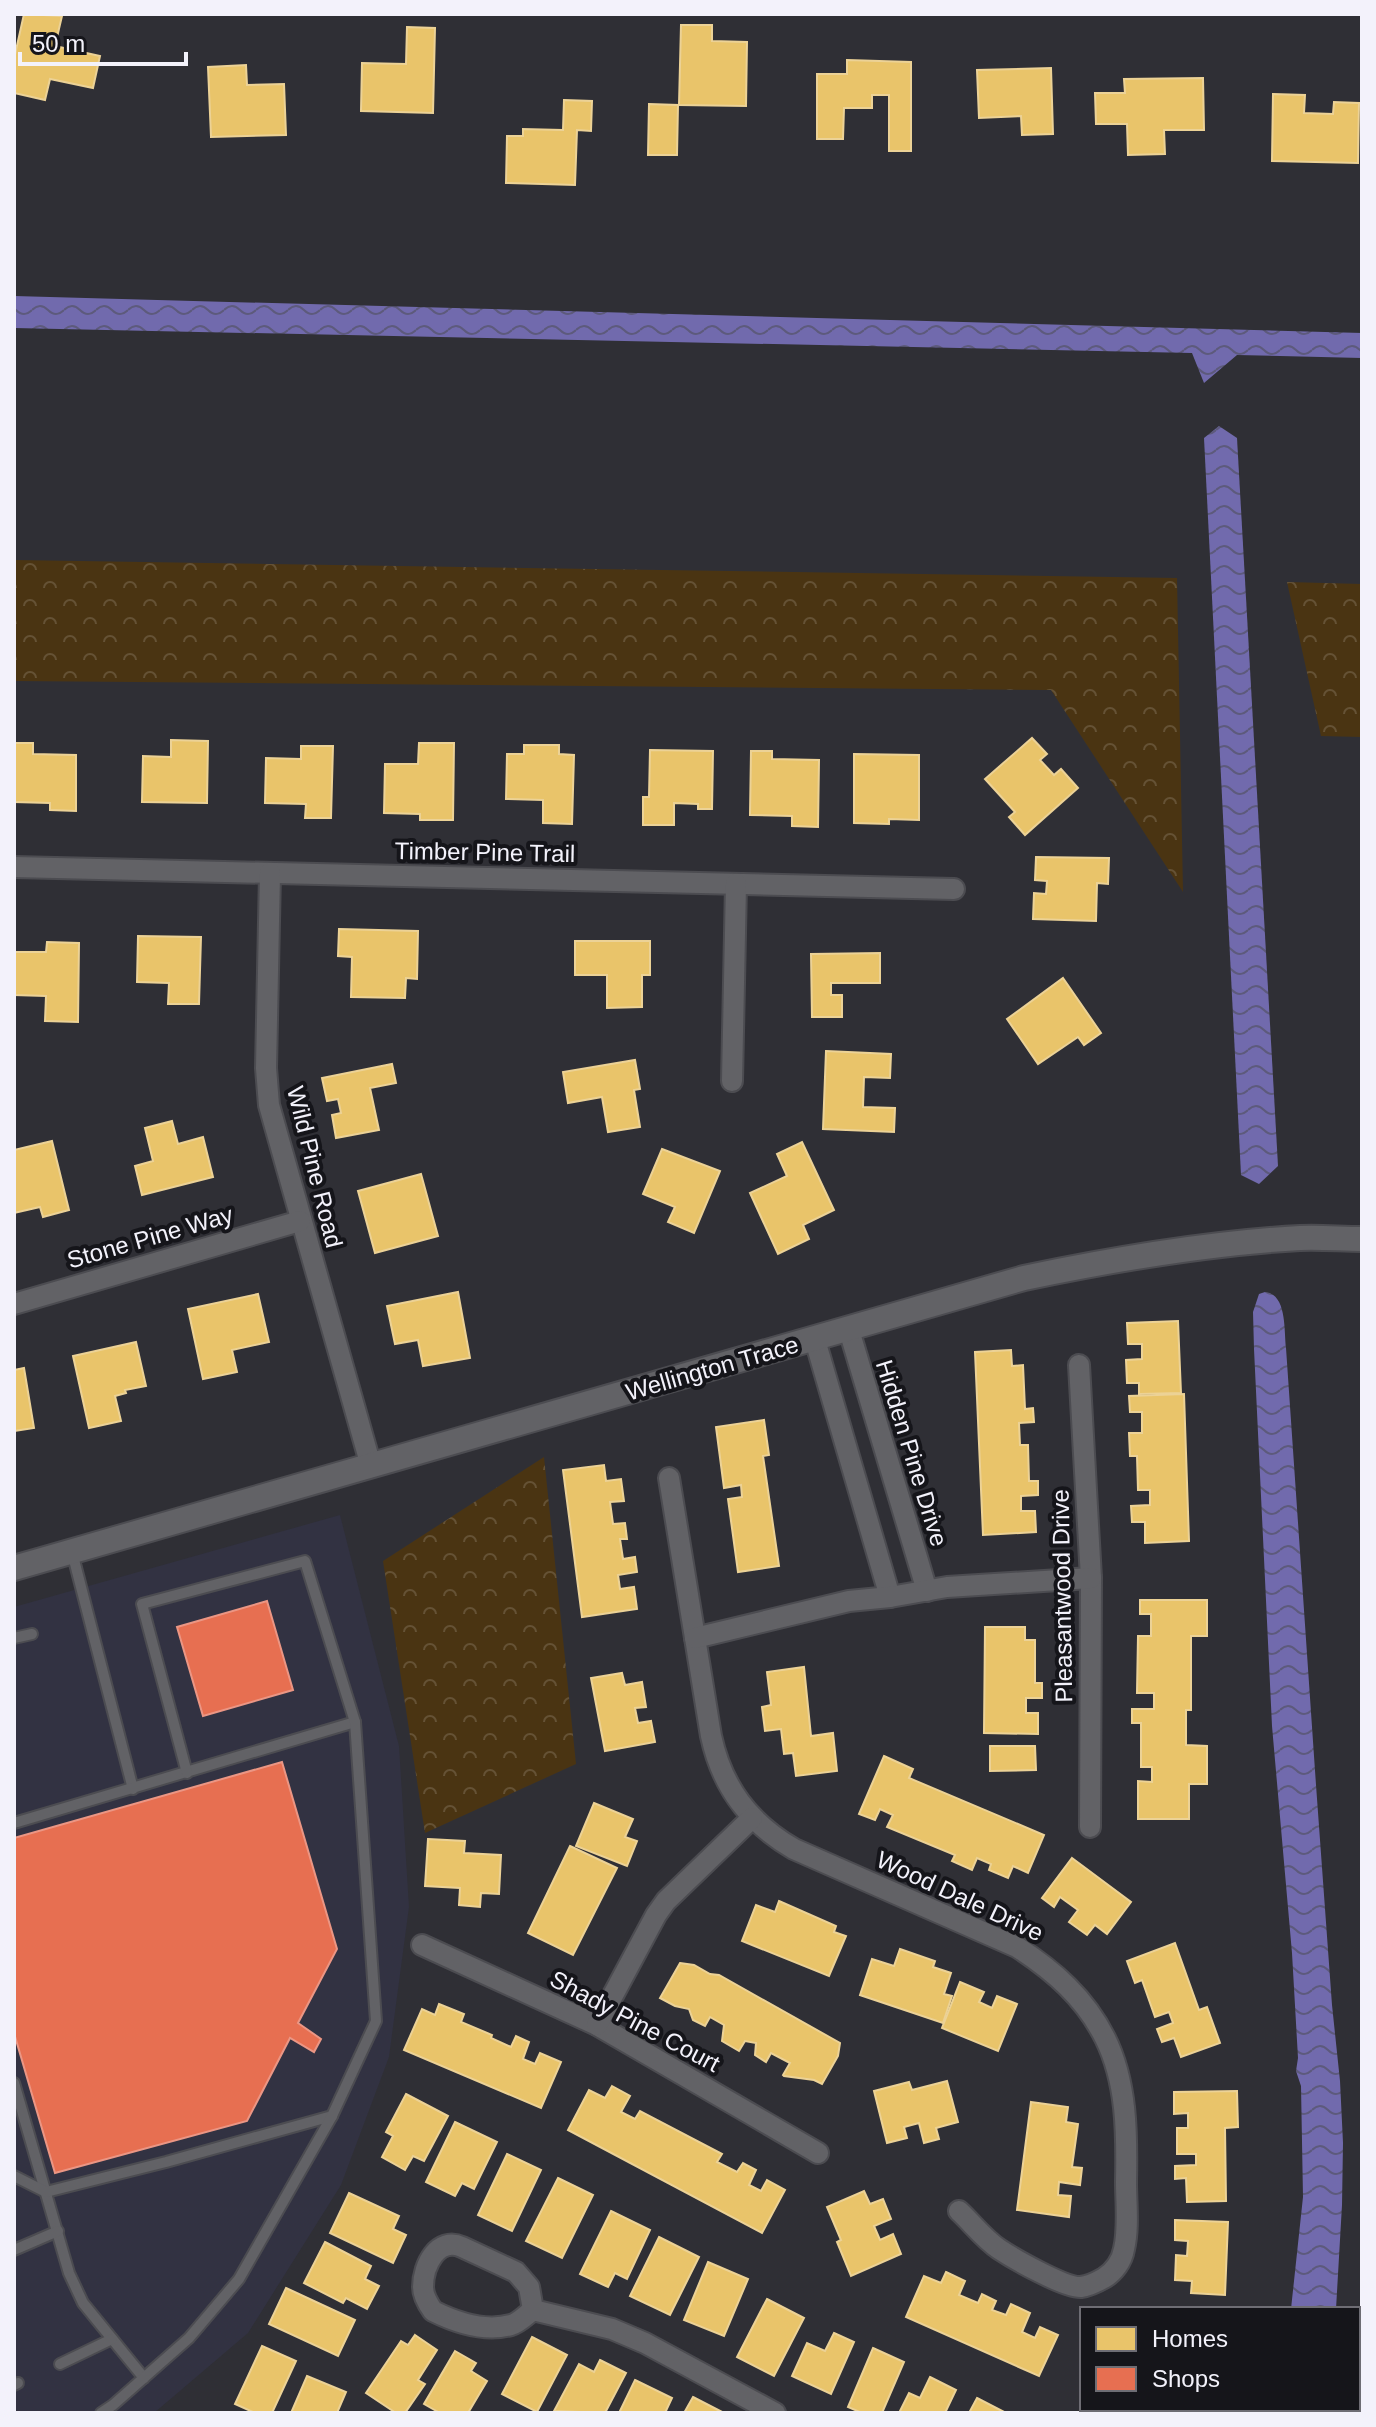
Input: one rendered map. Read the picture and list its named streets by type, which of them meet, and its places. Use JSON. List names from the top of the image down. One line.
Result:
{"streets":{"street":["Timber Pine Trail","Wild Pine Road","Stone Pine Way","Wellington Trace","Hidden Pine Drive","Pleasantwood Drive","Wood Dale Drive","Shady Pine Court"]},"crossings":[["Timber Pine Trail","Wild Pine Road"],["Wild Pine Road","Stone Pine Way"],["Wild Pine Road","Wellington Trace"],["Wellington Trace","Hidden Pine Drive"]],"legend":["Homes","Shops"],"scale_bar":"50 m"}
